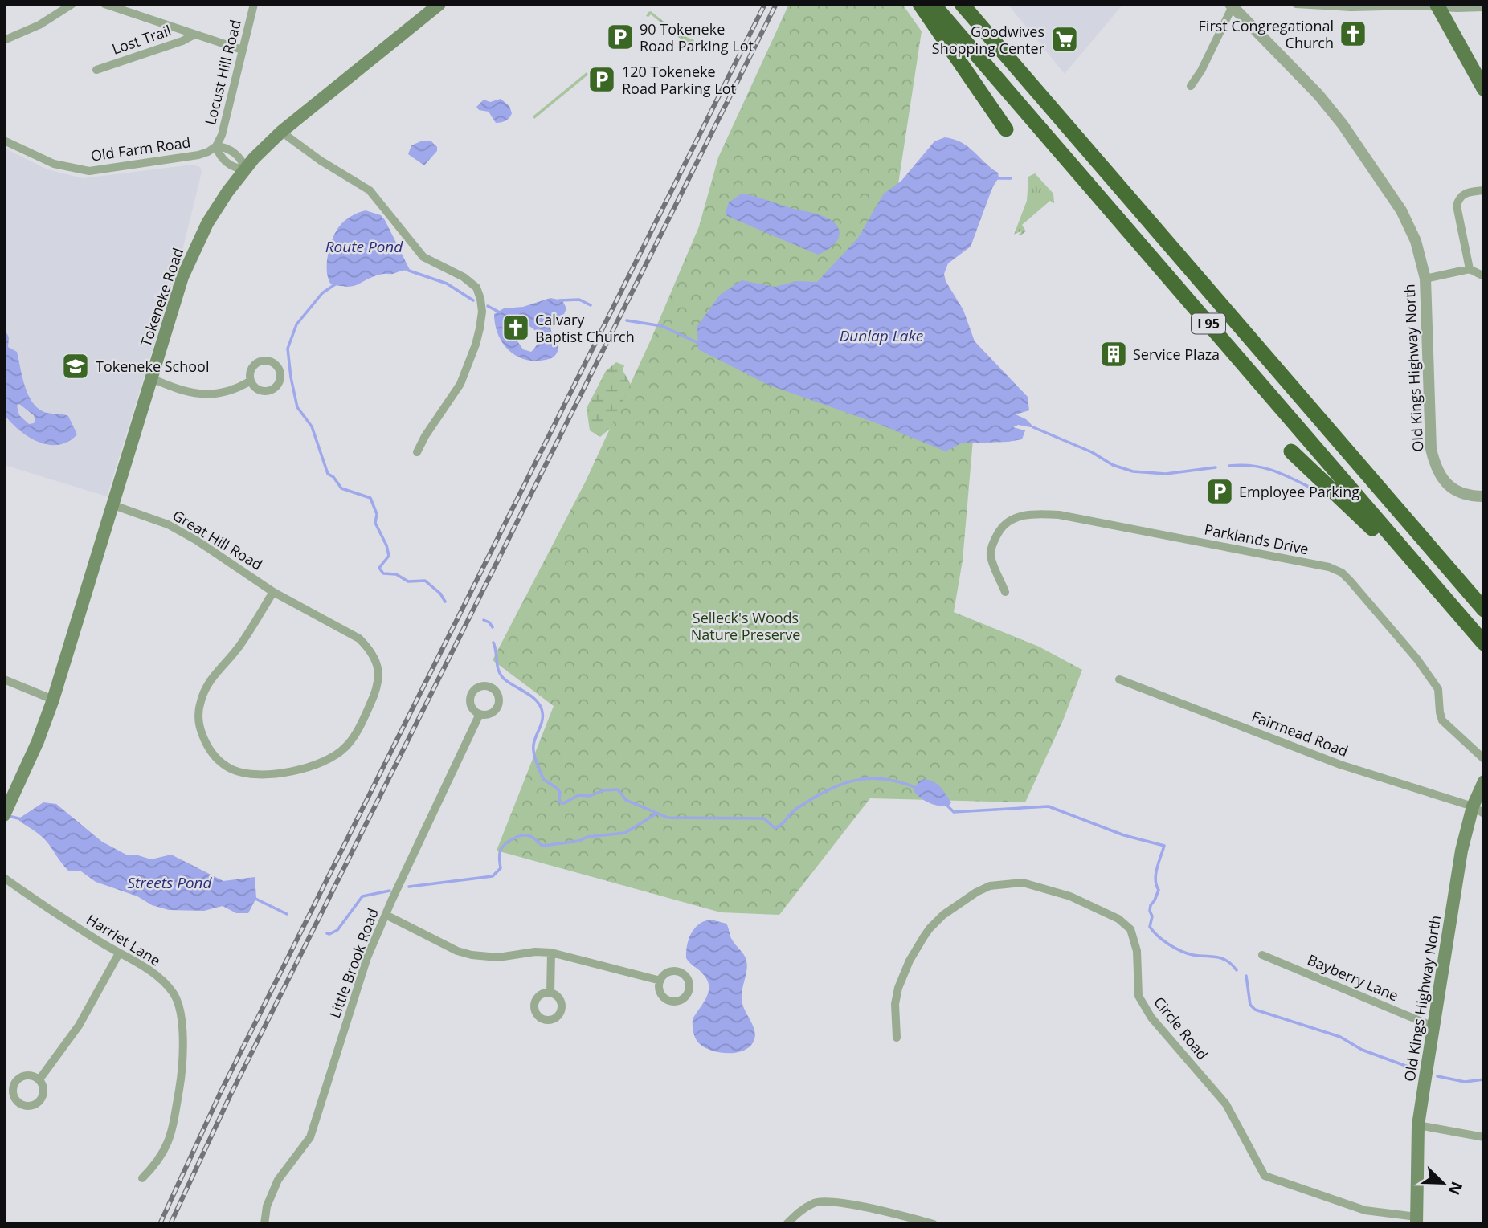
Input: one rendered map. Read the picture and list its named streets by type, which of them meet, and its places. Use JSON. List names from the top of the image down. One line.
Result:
{"streets":{"highway":["I 95"],"main road":["Tokeneke Road","Old Kings Highway North"],"street":["Lost Trail","Locust Hill Road","Old Farm Road","Parklands Drive","Great Hill Road","Fairmead Road","Harriet Lane","Little Brook Road","Bayberry Lane","Circle Road"]},"crossings":[["Locust Hill Road","Old Farm Road"],["Tokeneke Road","Great Hill Road"],["Old Kings Highway North","Fairmead Road"],["Old Kings Highway North","Bayberry Lane"],["Old Kings Highway North","Circle Road"]],"water":["Route Pond","Dunlap Lake","Streets Pond"],"parks":["Selleck's Woods Nature Preserve"],"places":{"church":["First Congregational Church","Calvary Baptist Church"],"parking":["90 Tokeneke Road Parking Lot","120 Tokeneke Road Parking Lot","Employee Parking"],"supermarket":["Goodwives Shopping Center"],"building":["Service Plaza"],"school or university":["Tokeneke School"]},"north":"bottom right"}
